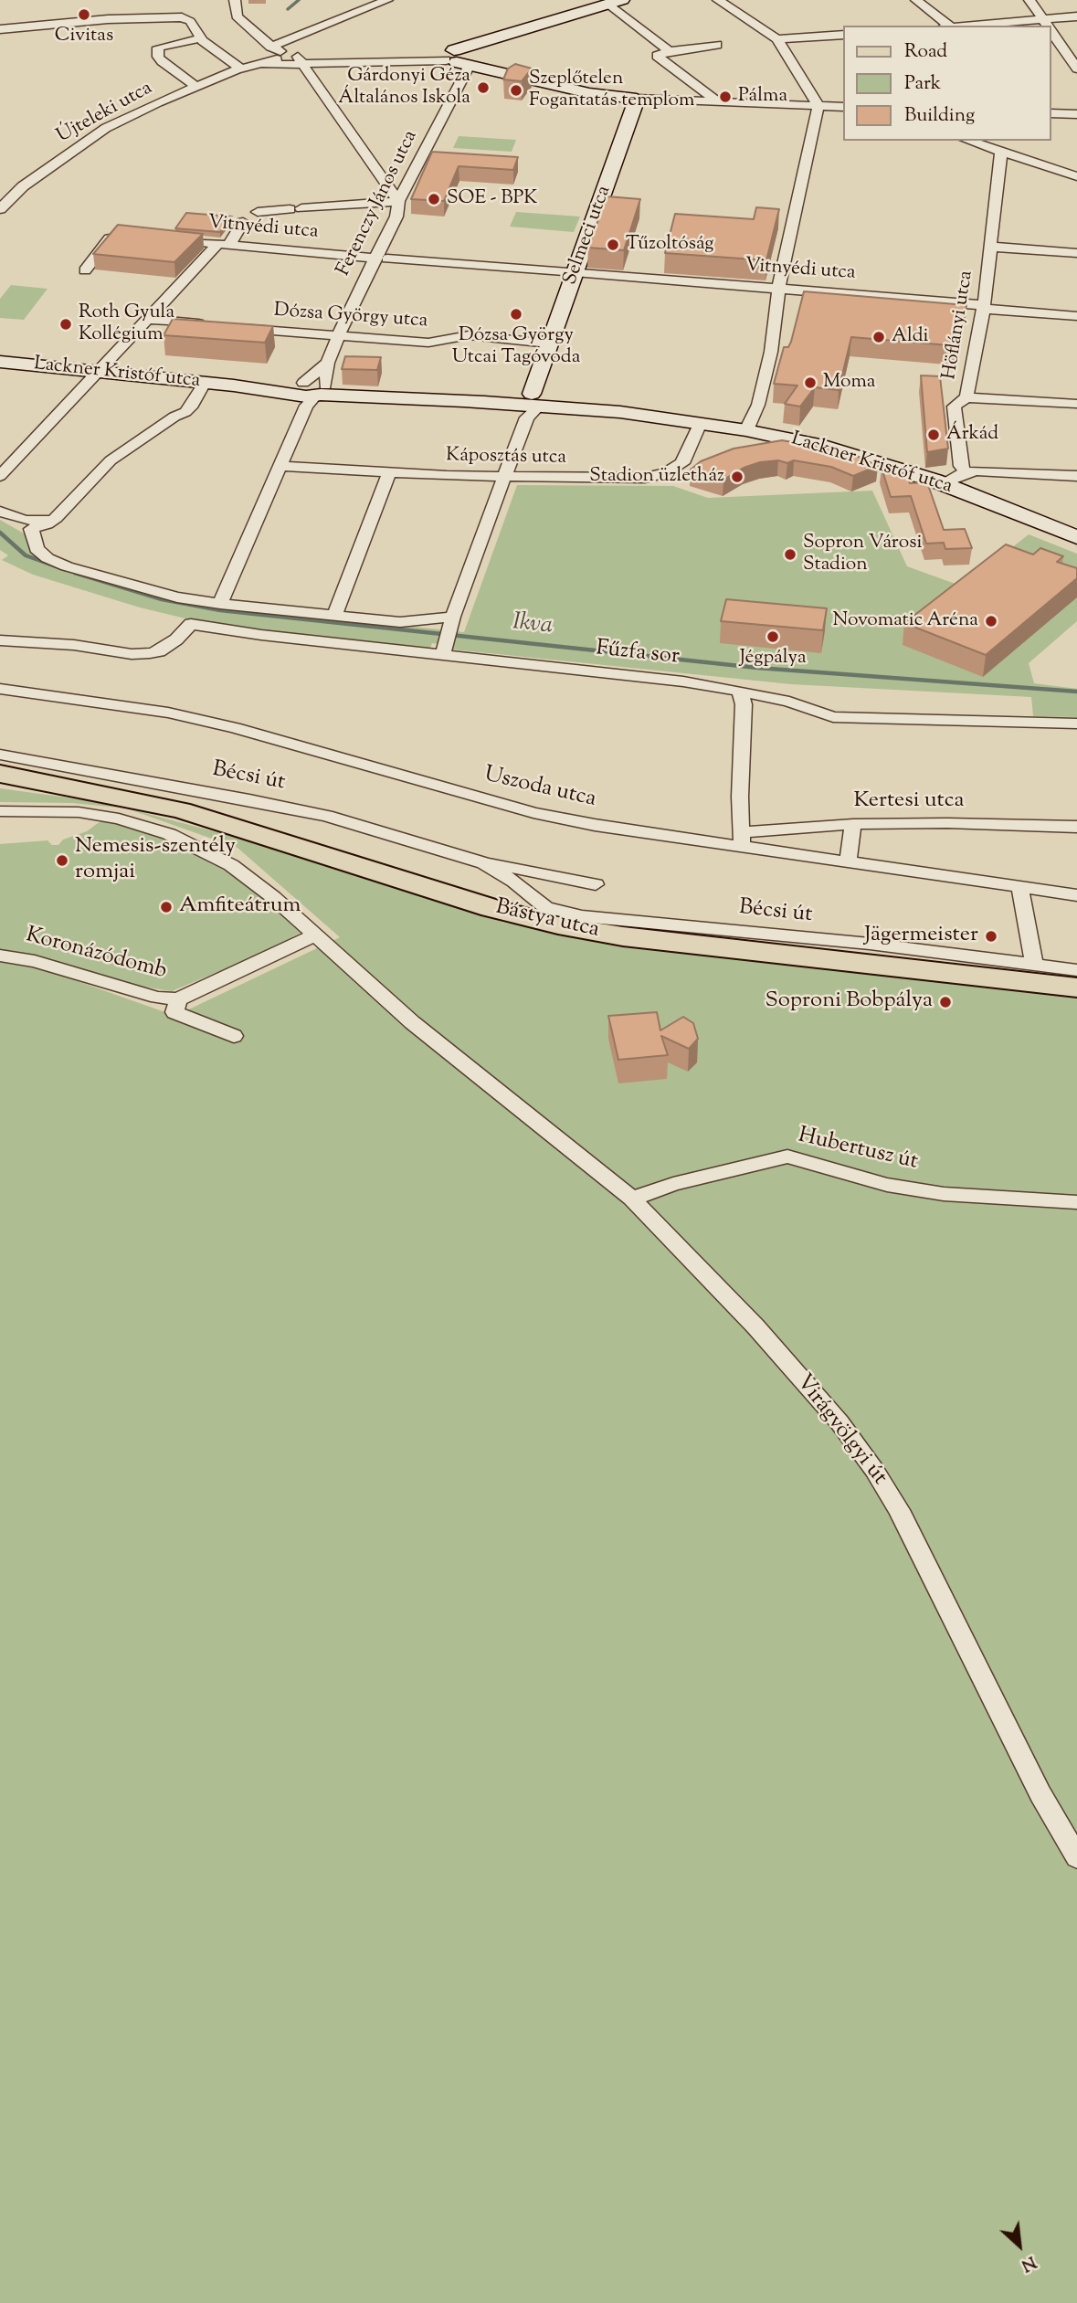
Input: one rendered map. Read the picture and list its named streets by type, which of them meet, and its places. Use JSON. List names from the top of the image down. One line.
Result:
{"streets":{"main road":["Bástya utca"],"street":["Újteleki utca","Ferenczy János utca","Vitnyédi utca","Selmeci utca","Dózsa György utca","Höflányi utca","Lackner Kristóf utca","Káposztás utca","Fűzfa sor","Bécsi út","Uszoda utca","Kertesi utca","Koronázódomb","Hubertusz út","Virágvölgyi út"]},"crossings":[["Ferenczy János utca","Vitnyédi utca"],["Ferenczy János utca","Dózsa György utca"],["Ferenczy János utca","Lackner Kristóf utca"],["Ferenczy János utca","Káposztás utca"],["Vitnyédi utca","Selmeci utca"],["Vitnyédi utca","Höflányi utca"],["Selmeci utca","Dózsa György utca"],["Selmeci utca","Lackner Kristóf utca"],["Selmeci utca","Káposztás utca"],["Selmeci utca","Fűzfa sor"],["Lackner Kristóf utca","Káposztás utca"],["Uszoda utca","Kertesi utca"],["Hubertusz út","Virágvölgyi út"]],"water":["Ikva"],"places":["Civitas","Gárdonyi Géza Általános Iskola","Szeplőtelen Fogantatás templom","Pálma","SOE - BPK","Tűzoltóság","Dózsa György Utcai Tagóvoda","Roth Gyula Kollégium","Aldi","Moma","Árkád","Stadion üzletház","Sopron Városi Stadion","Novomatic Aréna","Jégpálya","Nemesis-szentély romjai","Amfiteátrum","Jägermeister","Soproni Bobpálya"],"legend":["Road","Park","Building"],"north":"bottom right"}
